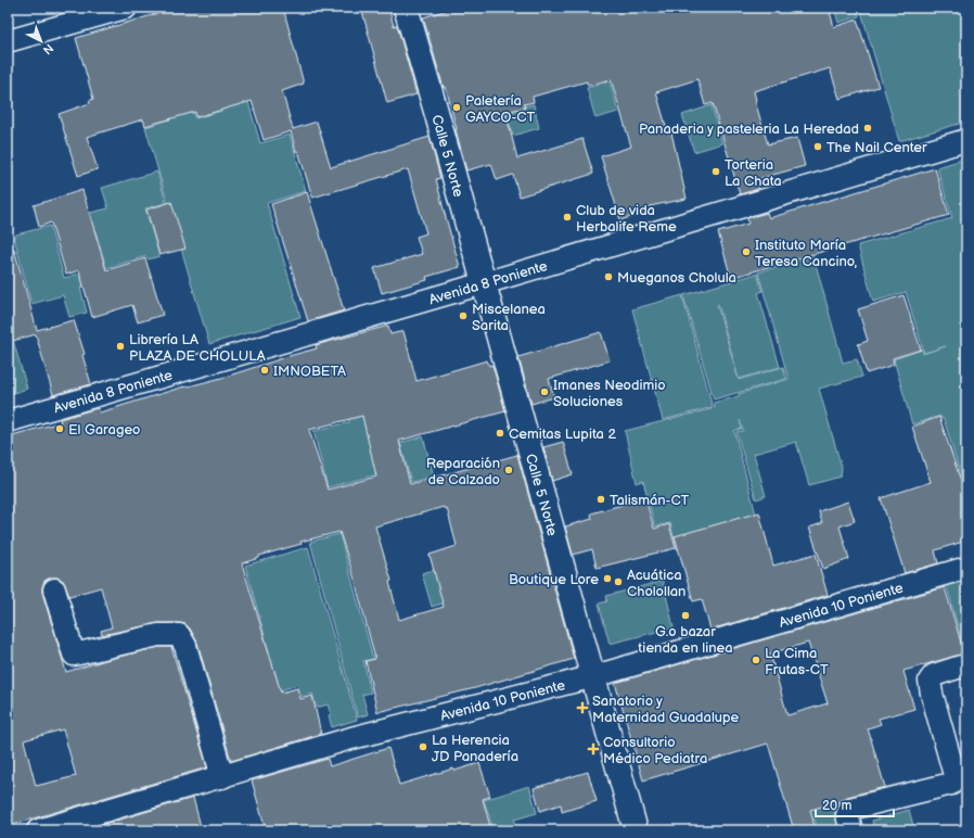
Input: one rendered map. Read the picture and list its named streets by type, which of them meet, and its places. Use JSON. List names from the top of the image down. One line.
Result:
{"streets":{"street":["Calle 5 Norte","Avenida 8 Poniente","Avenida 10 Poniente"]},"crossings":[["Calle 5 Norte","Avenida 8 Poniente"],["Calle 5 Norte","Avenida 10 Poniente"]],"places":{"other":["Paletería GAYCO-CT","Panaderia y pasteleria La Heredad","The Nail Center","Torteria La Chata","Club de vida Herbalife Reme","Instituto María Teresa Cancino,","Mueganos Cholula","Miscelanea Sarita","Librería LA PLAZA DE CHOLULA","IMNOBETA","Imanes Neodimio Soluciones","El Garageo","Cemitas Lupita 2","Reparación de Calzado","Talismán-CT","Boutique Lore","Acuática Cholollan","G.o bazar tienda en linea","La Cima Frutas-CT","La Herencia JD Panadería"],"health":["Sanatorio y Maternidad Guadalupe","Consultorio Médico Pediatra"]},"scale_bar":"20 m","north":"bottom right"}
